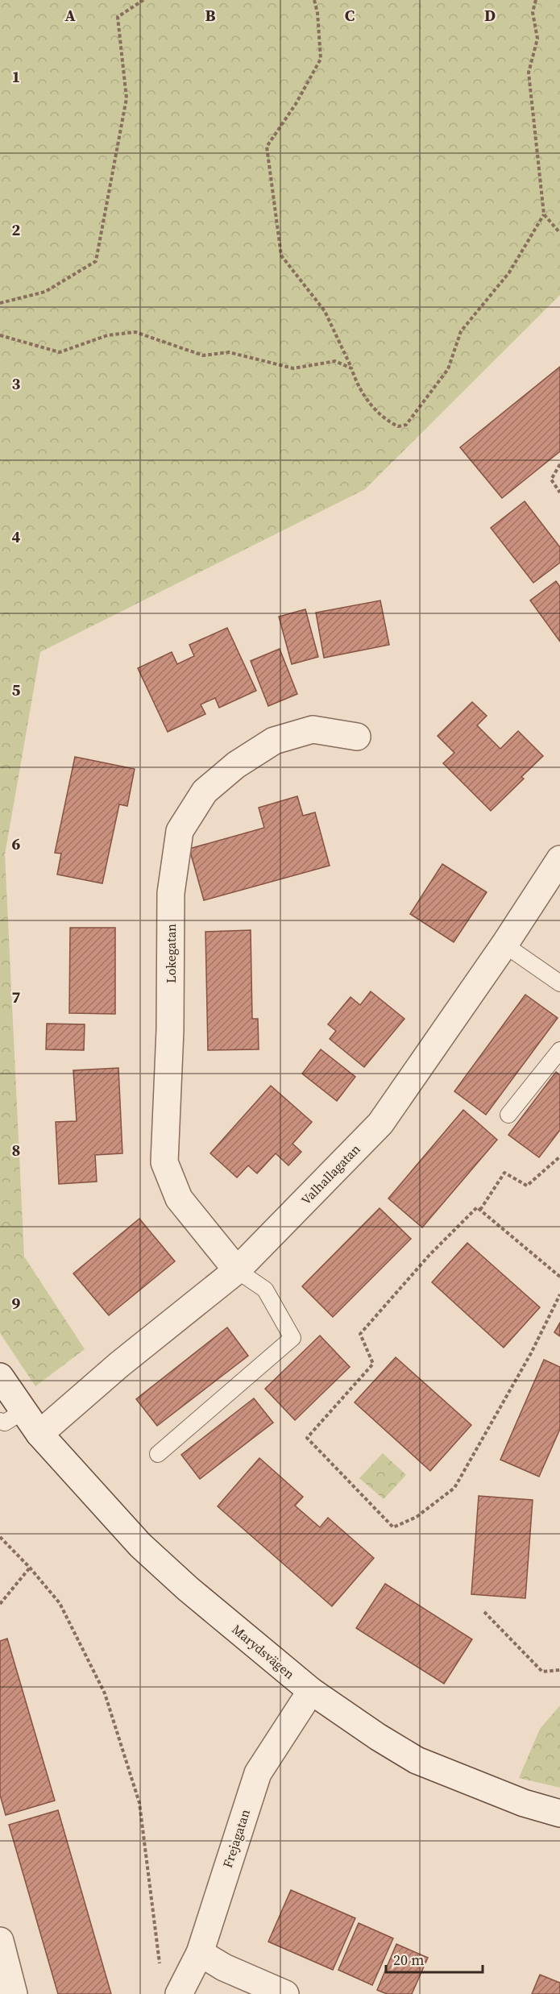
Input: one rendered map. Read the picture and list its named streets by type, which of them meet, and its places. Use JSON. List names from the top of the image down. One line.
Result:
{"streets":{"street":["Lokegatan","Valhallagatan","Marydsvägen","Frejagatan"]},"crossings":[["Lokegatan","Valhallagatan"],["Valhallagatan","Marydsvägen"],["Marydsvägen","Frejagatan"]],"scale_bar":"20 m","grid":{"columns":["A","B","C","D"],"rows":["1","2","3","4","5","6","7","8","9"]}}
